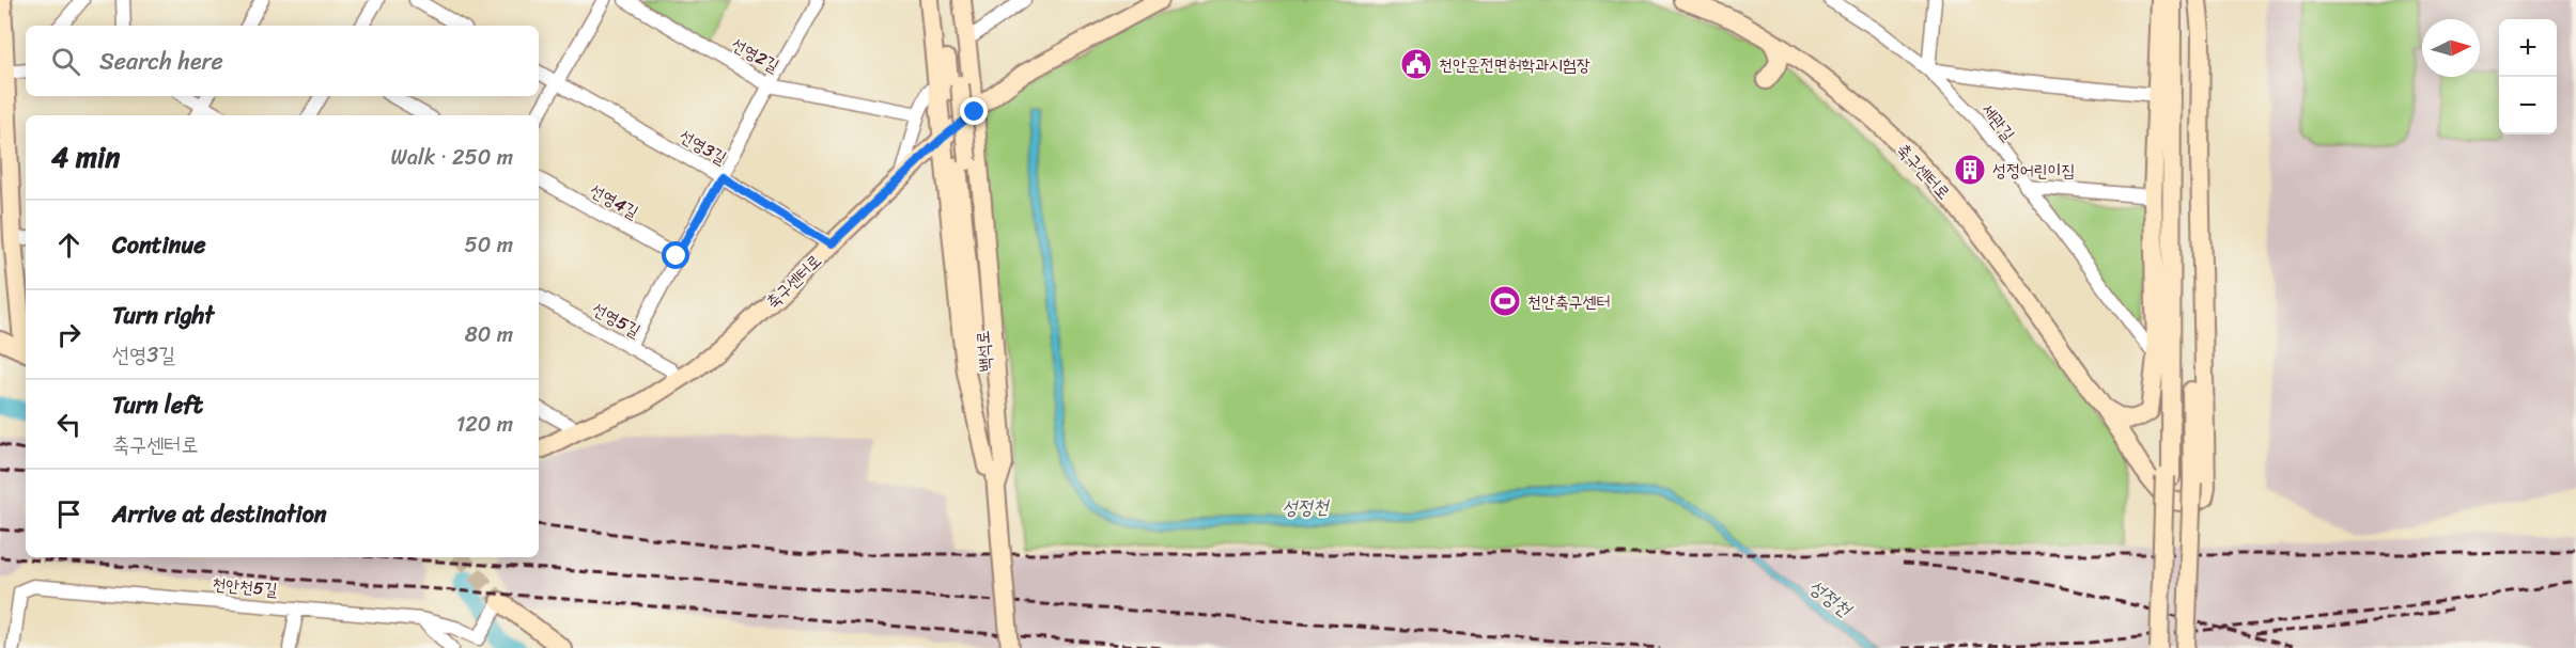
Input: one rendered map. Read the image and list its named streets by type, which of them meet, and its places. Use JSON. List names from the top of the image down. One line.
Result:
{"streets":{"main road":["축구센터로","백석로"],"street":["선영2길","세관길","선영3길","선영4길","선영5길","천안천5길"]},"crossings":[["선영3길","축구센터로"],["축구센터로","선영5길"]],"water":["성정천"],"places":{"public building":["천안운전면허학과시험장"],"building":["성정어린이집"],"sports":["천안축구센터"]},"north":"right","page":{"map_buttons":["+","−"],"search":"Search here","heading":["4 min","Walk · 250 m"],"list":[["Continue","50 m"],["Turn right","선영3길","80 m"],["Turn left","축구센터로","120 m"],"Arrive at destination"]}}
